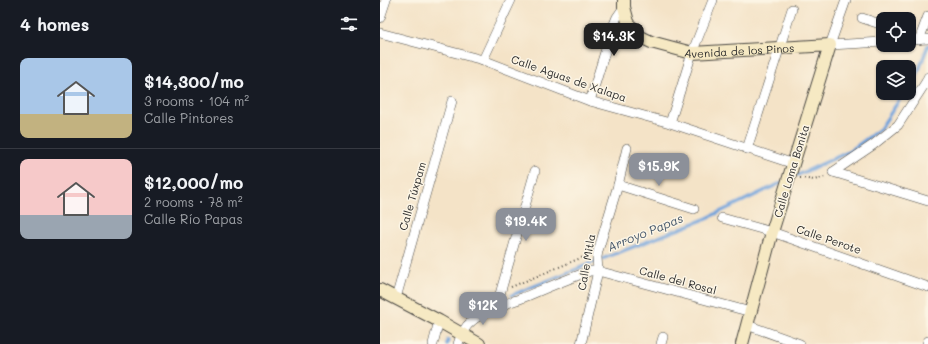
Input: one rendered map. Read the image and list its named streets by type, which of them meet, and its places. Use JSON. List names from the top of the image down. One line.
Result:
{"streets":{"street":["Avenida de los Pinos","Calle Aguas de Xalapa","Calle Loma Bonita","Calle Túxpam","Calle Perote","Calle Mitla","Calle del Rosal"]},"crossings":[["Avenida de los Pinos","Calle Loma Bonita"],["Calle Aguas de Xalapa","Calle Loma Bonita"],["Calle Loma Bonita","Calle Perote"],["Calle Loma Bonita","Calle del Rosal"],["Calle Mitla","Calle del Rosal"]],"water":["Arroyo Papas"],"page":{"heading":"4 homes","price":["$14.3K","$15.9K","$19.4K","$12K"],"list":[{"name":"$14,300/mo","note":"3 rooms · 104 m² · Calle Pintores"},{"name":"$12,000/mo","note":"2 rooms · 78 m² · Calle Río Papas"}]}}
